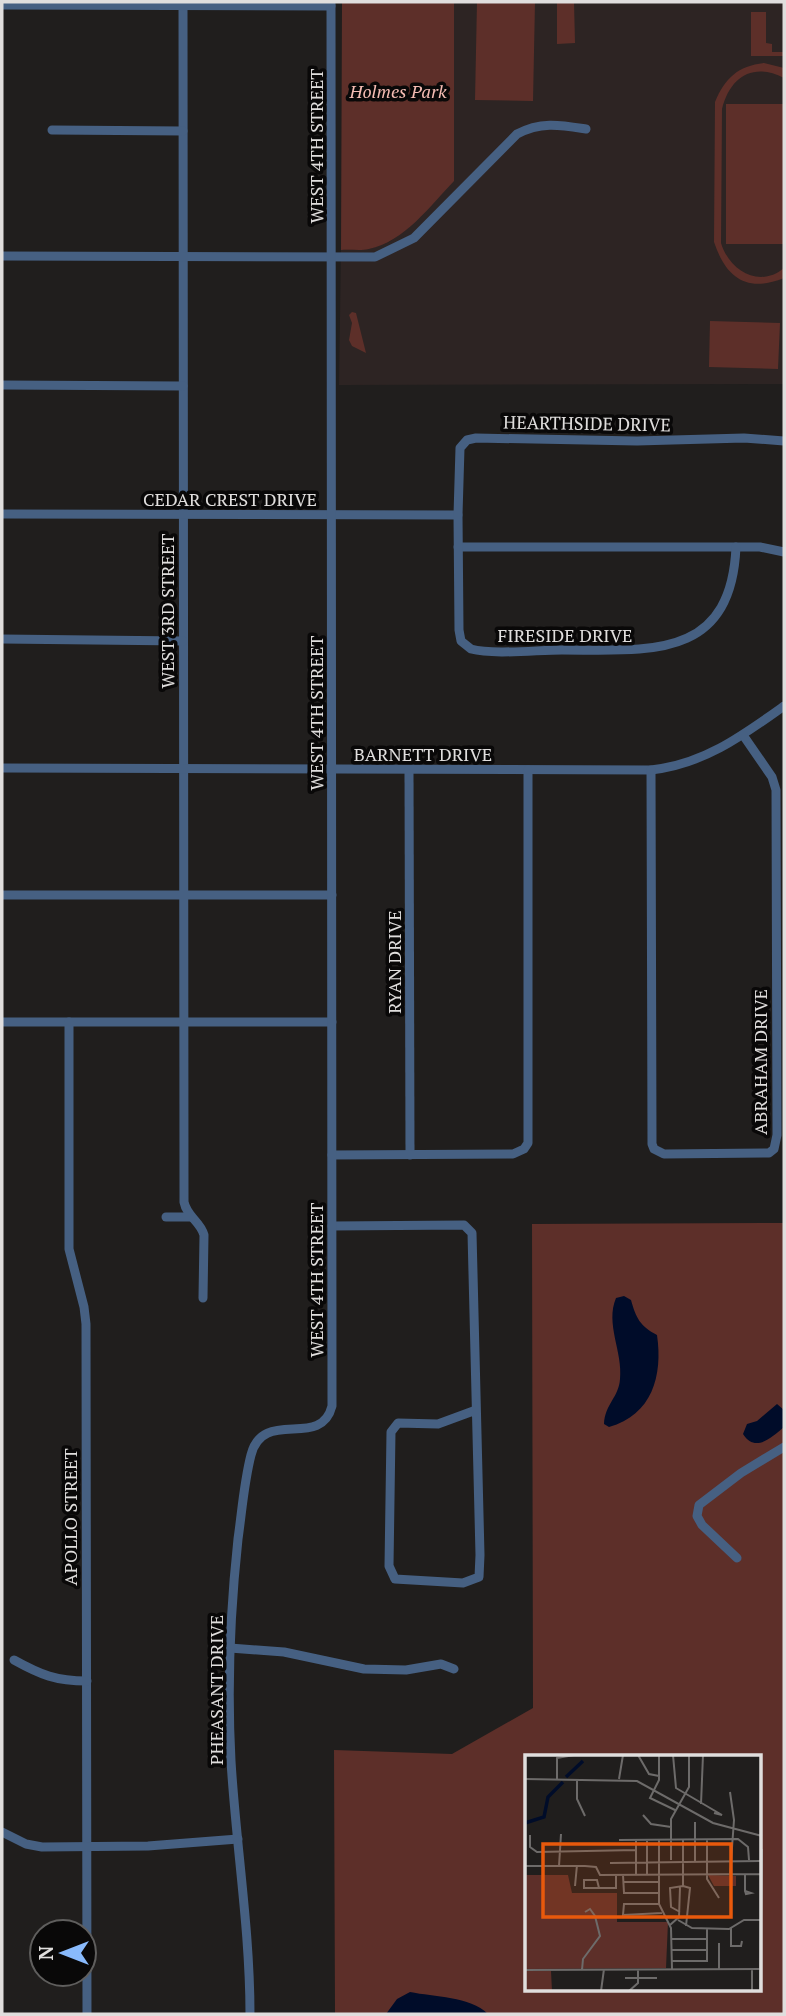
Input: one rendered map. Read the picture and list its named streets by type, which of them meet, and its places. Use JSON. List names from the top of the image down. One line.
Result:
{"streets":{"street":["WEST 4TH STREET","HEARTHSIDE DRIVE","CEDAR CREST DRIVE","WEST 3RD STREET","FIRESIDE DRIVE","BARNETT DRIVE","RYAN DRIVE","ABRAHAM DRIVE","APOLLO STREET","PHEASANT DRIVE"]},"crossings":[["WEST 4TH STREET","CEDAR CREST DRIVE"],["WEST 4TH STREET","BARNETT DRIVE"],["WEST 4TH STREET","PHEASANT DRIVE"],["HEARTHSIDE DRIVE","CEDAR CREST DRIVE"],["HEARTHSIDE DRIVE","FIRESIDE DRIVE"],["CEDAR CREST DRIVE","WEST 3RD STREET"],["CEDAR CREST DRIVE","FIRESIDE DRIVE"],["WEST 3RD STREET","BARNETT DRIVE"],["BARNETT DRIVE","RYAN DRIVE"],["BARNETT DRIVE","ABRAHAM DRIVE"]],"parks":["Holmes Park"],"north":"left"}
